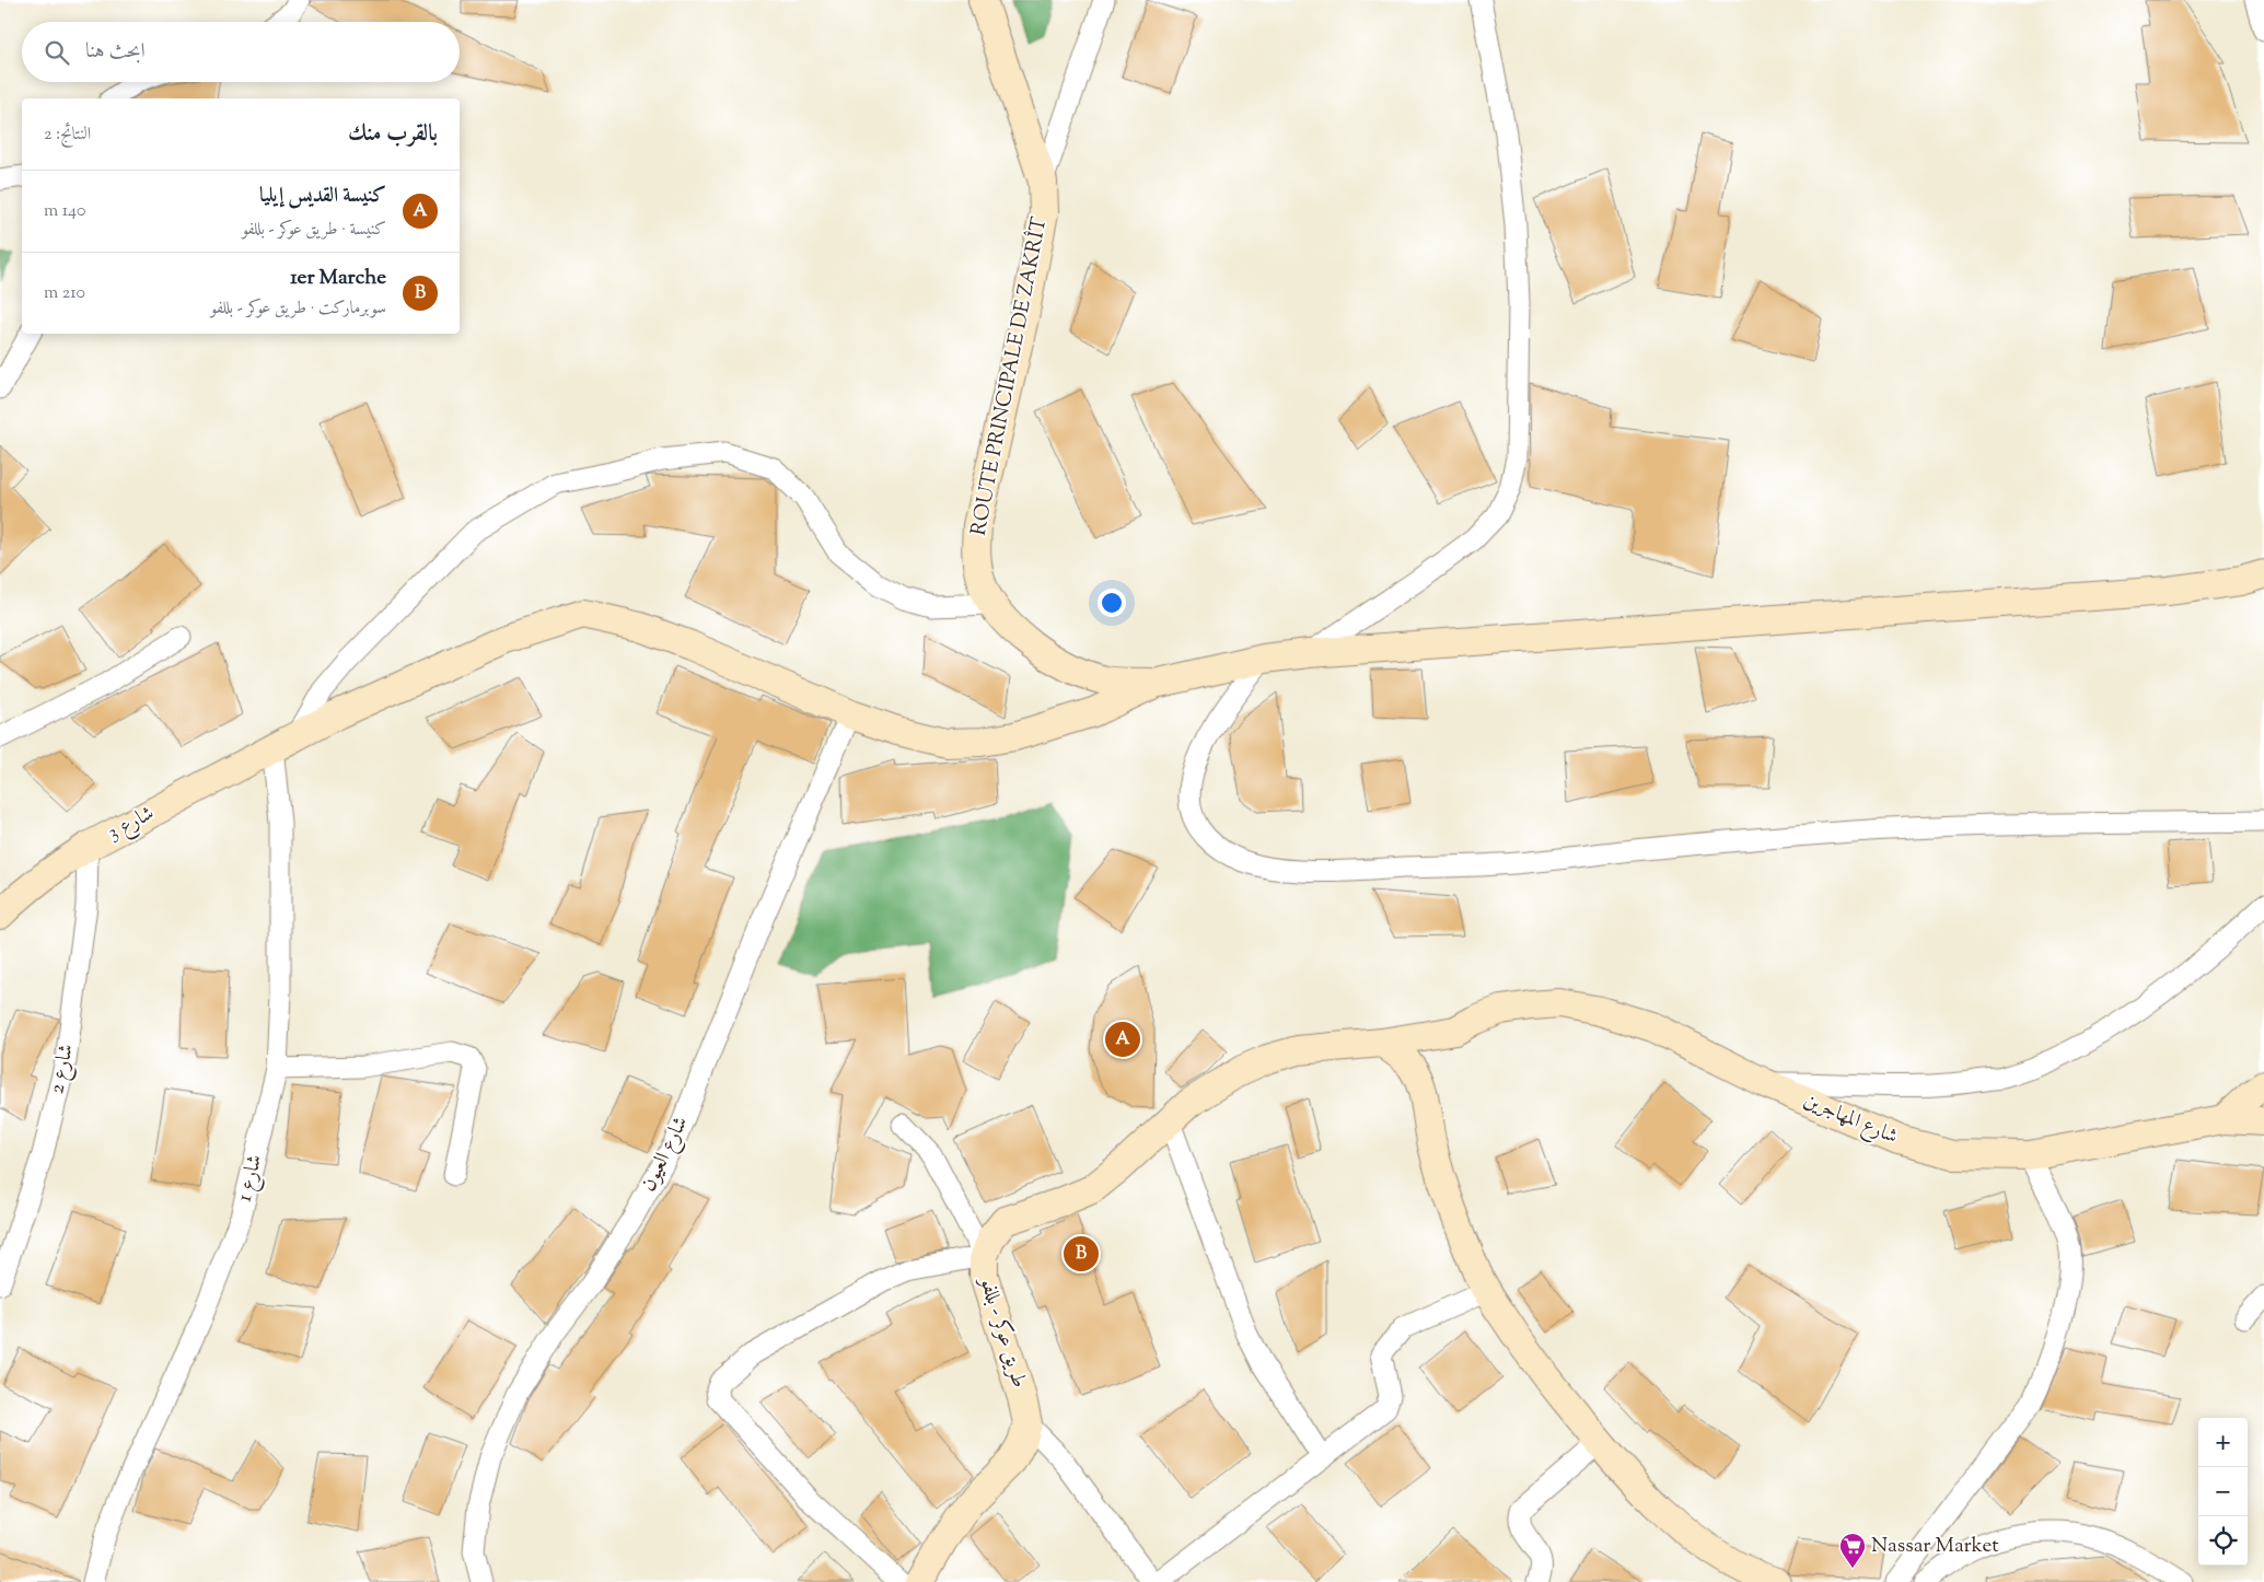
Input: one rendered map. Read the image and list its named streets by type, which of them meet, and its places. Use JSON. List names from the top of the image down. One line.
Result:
{"streets":{"street":["ROUTE PRINCIPALE DE ZAKRÎT","شارع 3","شارع 2","شارع المهاجرين","شارع العيون","شارع 1","طريق عوكر - بللفو"]},"crossings":[["ROUTE PRINCIPALE DE ZAKRÎT","شارع 3"],["شارع 3","شارع 2"],["شارع 3","شارع العيون"],["شارع 3","شارع 1"],["شارع المهاجرين","طريق عوكر - بللفو"]],"places":{"supermarket":["Nassar Market"]},"page":{"search":"ابحث هنا","heading":["بالقرب منك","النتائج: 2"],"list":[{"mark":"A","name":"كنيسة القديس إيليا","note":"كنيسة · طريق عوكر - بللفو","value":"140 m"},{"mark":"B","name":"1er Marche","note":"سوبرماركت · طريق عوكر - بللفو","value":"210 m"}],"pins":["A","B"],"map_buttons":["+","−"]}}
